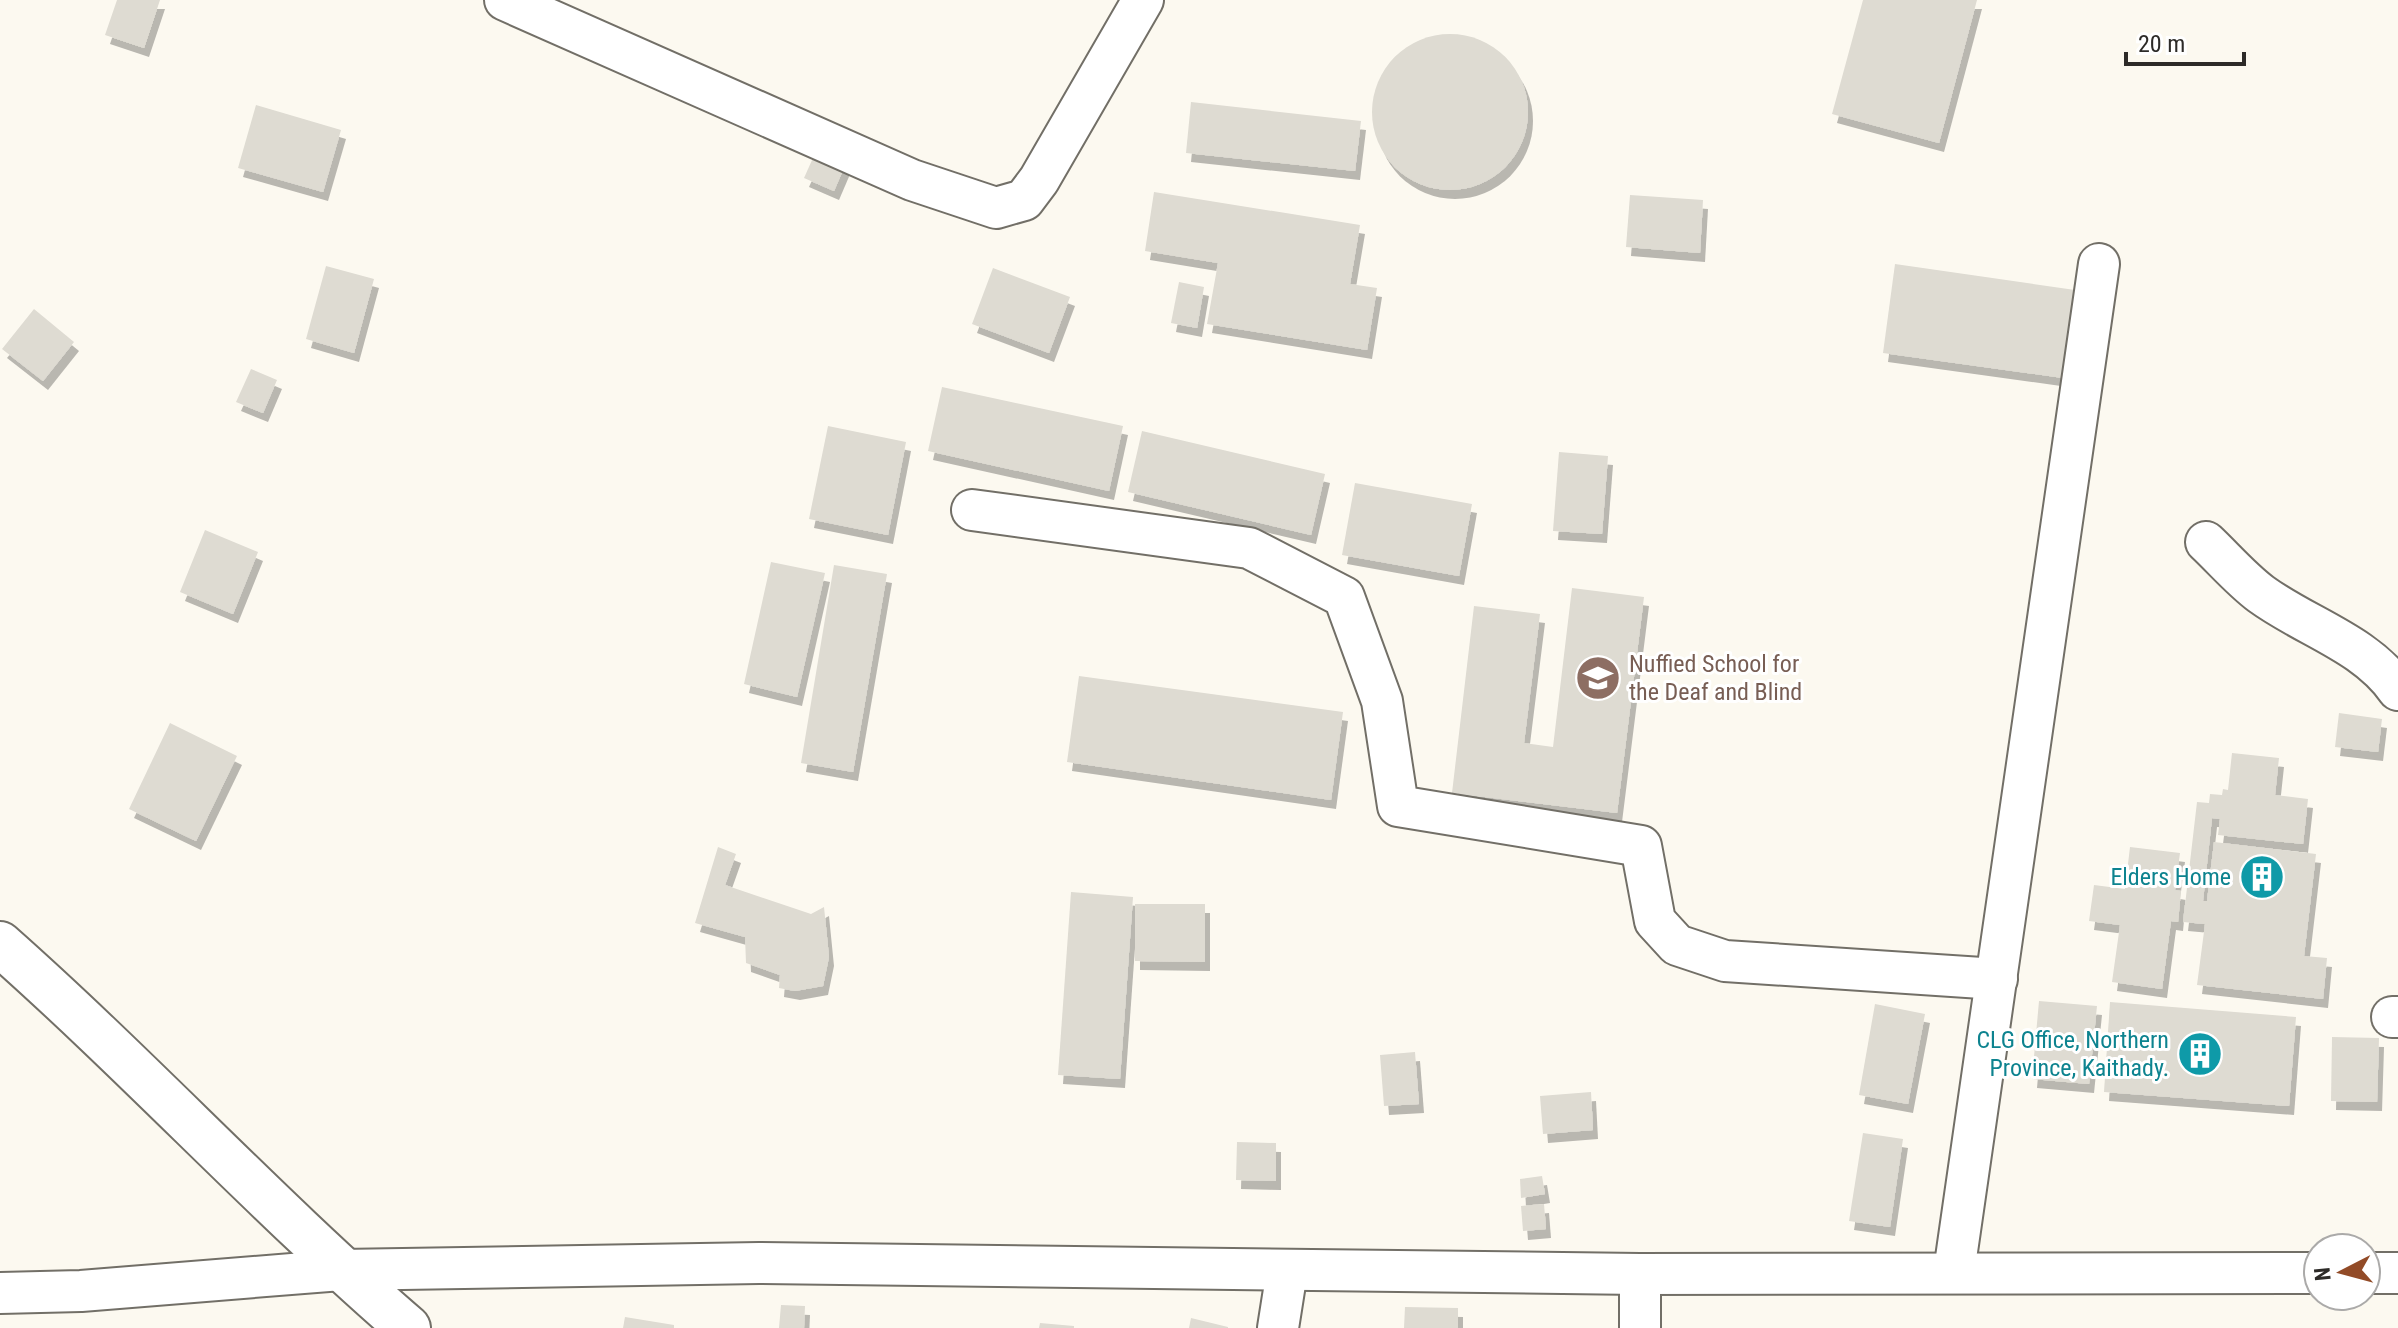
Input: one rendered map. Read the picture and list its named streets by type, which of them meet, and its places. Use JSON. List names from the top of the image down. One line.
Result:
{"places":{"school or university":["Nuffied School for the Deaf and Blind"],"building":["Elders Home","CLG Office, Northern Province, Kaithady."]},"scale_bar":"20 m","north":"left"}
